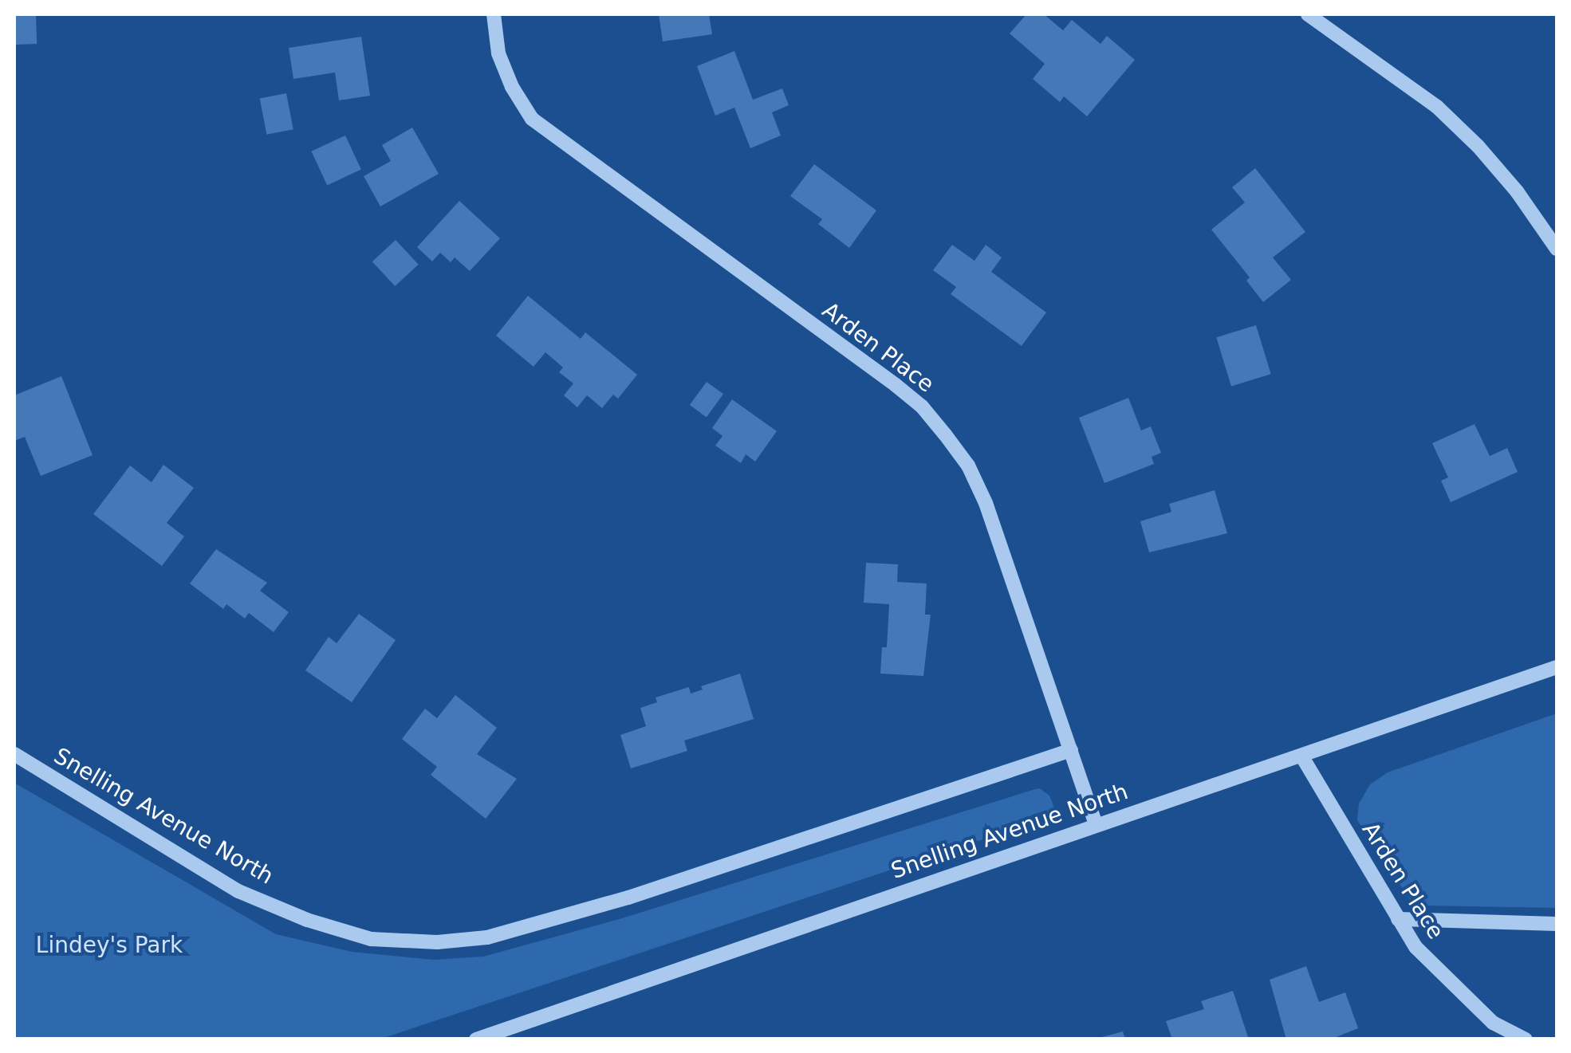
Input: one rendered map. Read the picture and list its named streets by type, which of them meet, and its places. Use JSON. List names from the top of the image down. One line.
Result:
{"streets":{"street":["Arden Place","Snelling Avenue North"]},"crossings":[["Arden Place","Snelling Avenue North"]],"parks":["Lindey's Park"]}
